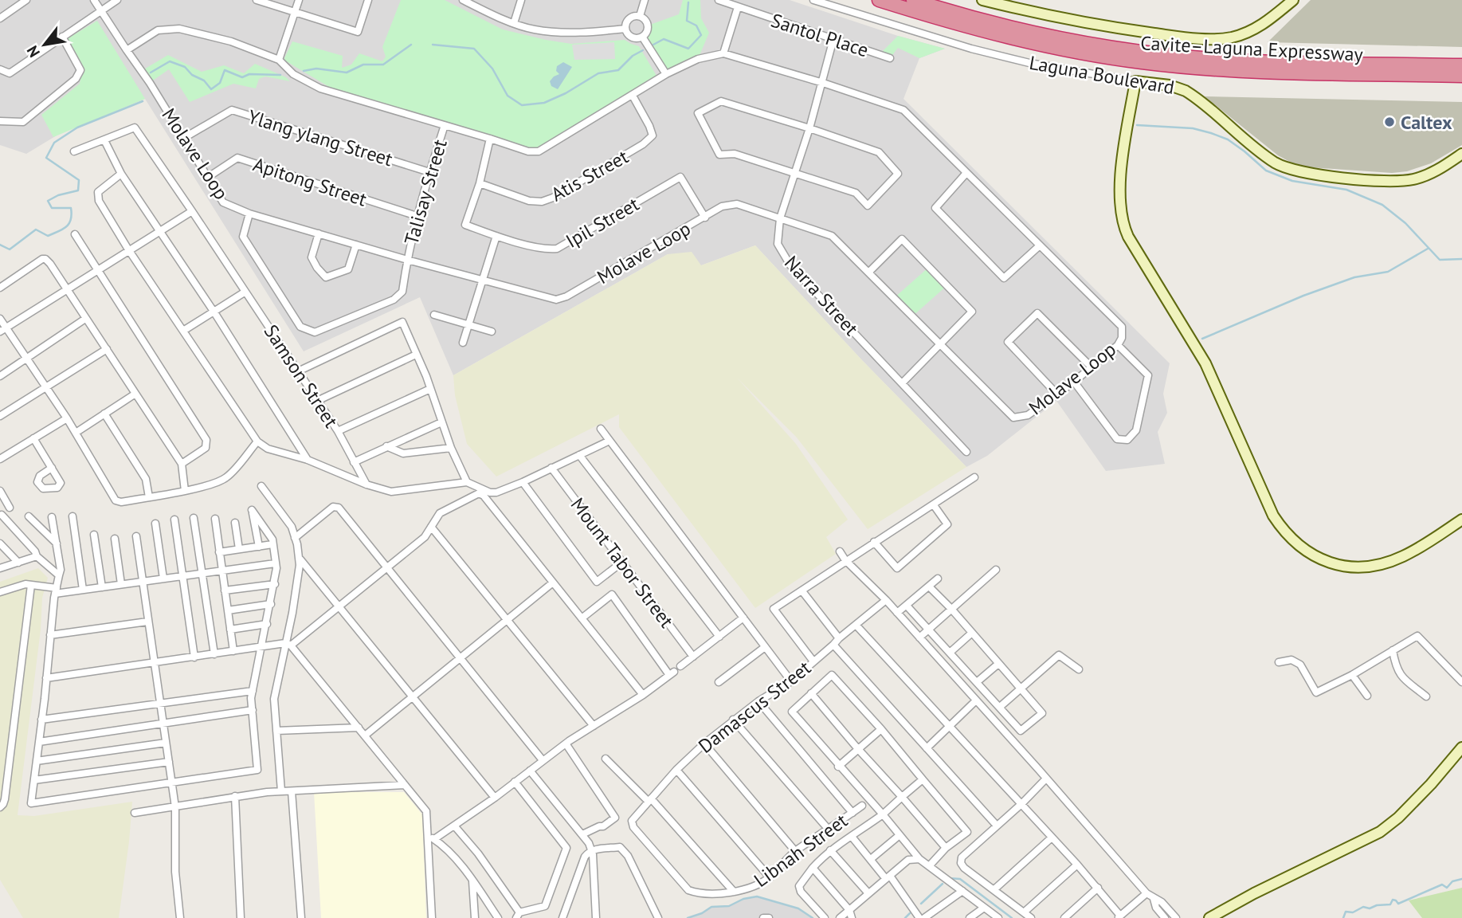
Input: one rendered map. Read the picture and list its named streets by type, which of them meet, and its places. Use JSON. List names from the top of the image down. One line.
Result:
{"streets":{"highway":["Cavite–Laguna Expressway"],"main road":["Laguna Boulevard"],"street":["Santol Place","Ylang ylang Street","Molave Loop","Atis Street","Apitong Street","Talisay Street","Ipil Street","Narra Street","Samson Street","Mount Tabor Street","Damascus Street","Libnah Street"]},"crossings":[["Santol Place","Narra Street"],["Ylang ylang Street","Molave Loop"],["Ylang ylang Street","Talisay Street"],["Molave Loop","Atis Street"],["Molave Loop","Apitong Street"],["Molave Loop","Talisay Street"],["Molave Loop","Ipil Street"],["Molave Loop","Narra Street"],["Atis Street","Ipil Street"],["Apitong Street","Talisay Street"],["Damascus Street","Libnah Street"]],"places":["Caltex"],"north":"bottom left"}
